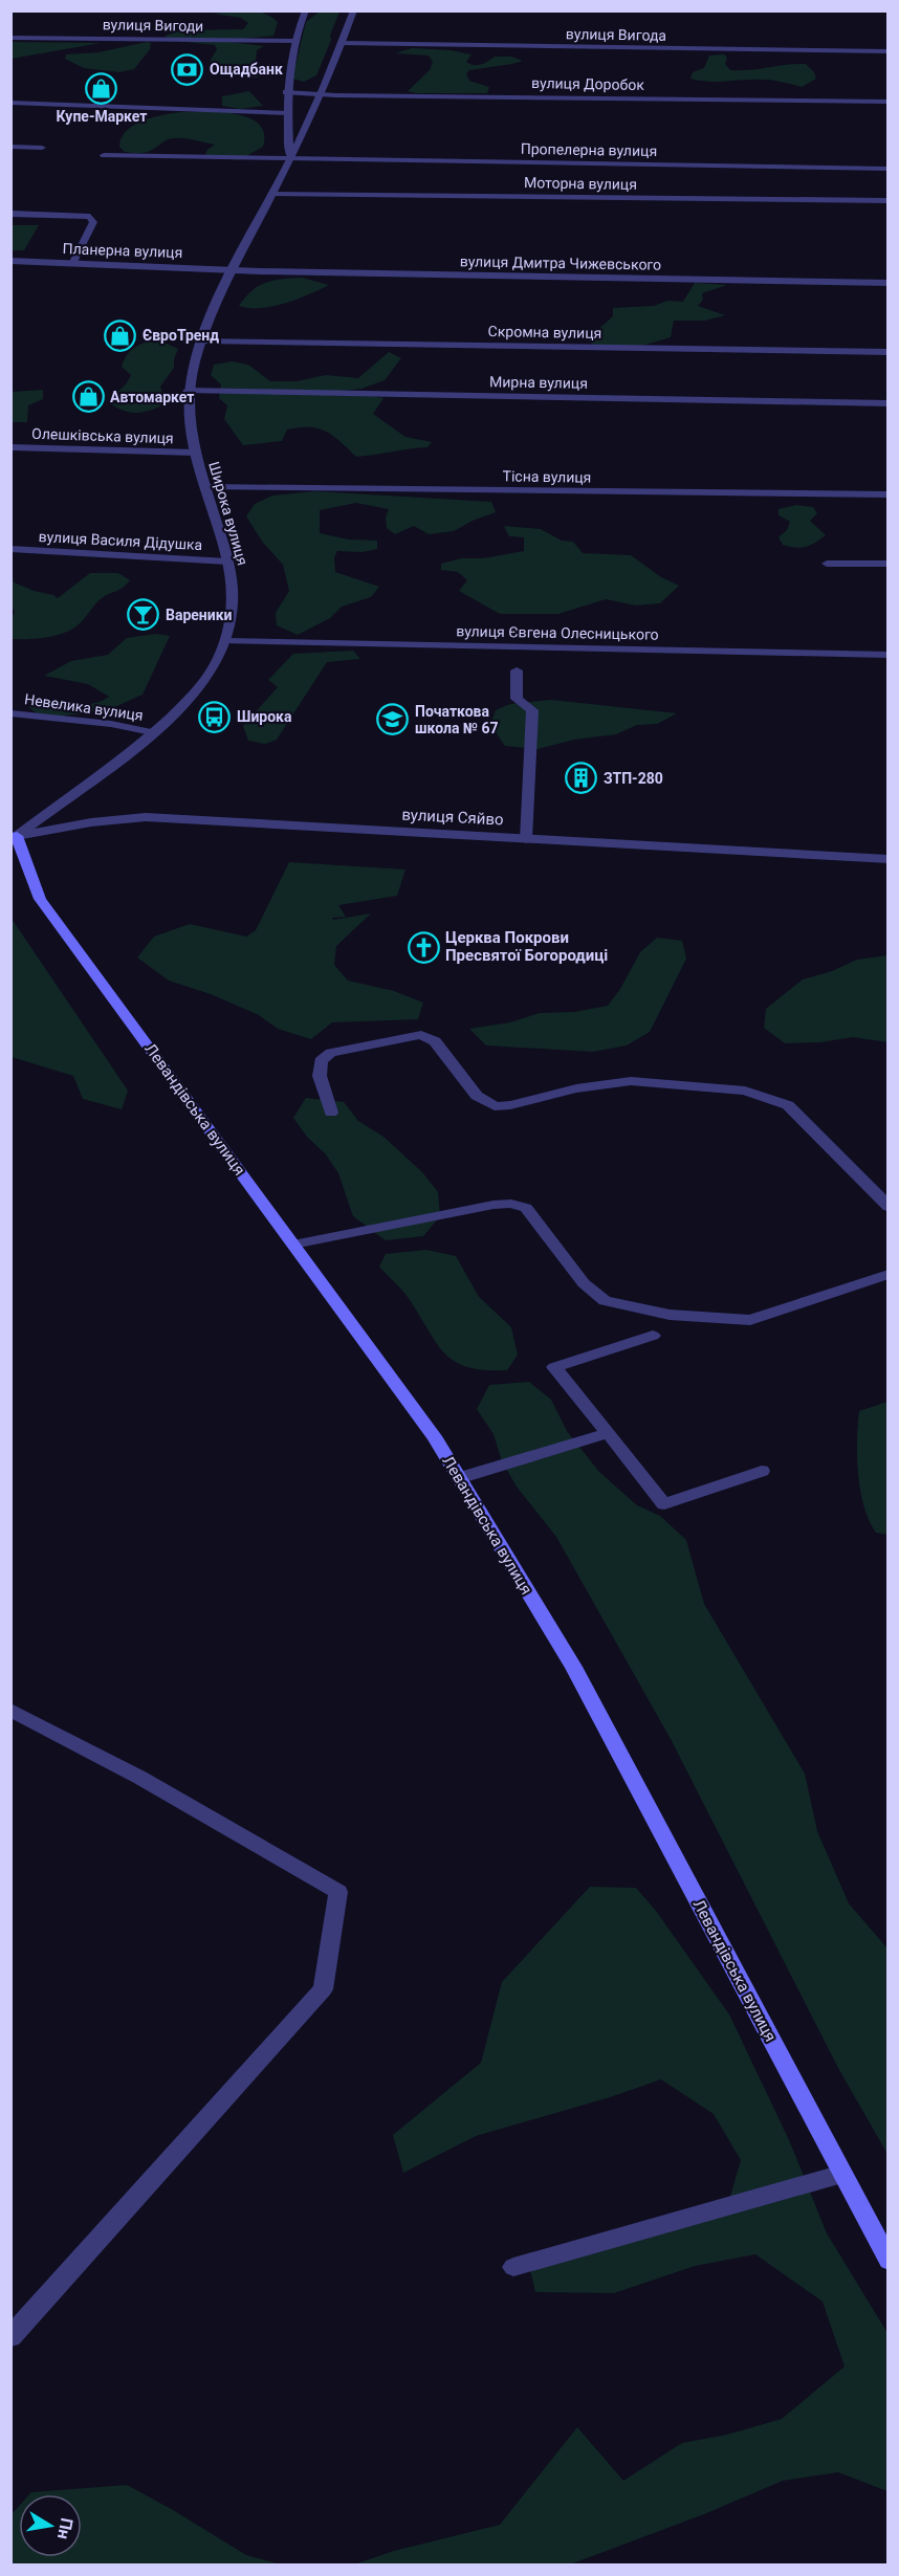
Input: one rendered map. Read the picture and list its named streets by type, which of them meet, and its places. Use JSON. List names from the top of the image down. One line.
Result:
{"streets":{"main road":["Левандівська вулиця"],"street":["вулиця Вигоди","вулиця Вигода","вулиця Доробок","Пропелерна вулиця","Моторна вулиця","Планерна вулиця","вулиця Дмитра Чижевського","Скромна вулиця","Мирна вулиця","Олешківська вулиця","Тісна вулиця","Широка вулиця","вулиця Василя Дідушка","вулиця Євгена Олесницького","Невелика вулиця","вулиця Сяйво"]},"crossings":[["вулиця Вигоди","Широка вулиця"],["вулиця Вигода","Широка вулиця"],["вулиця Доробок","Широка вулиця"],["Пропелерна вулиця","Широка вулиця"],["Моторна вулиця","Широка вулиця"],["Планерна вулиця","вулиця Дмитра Чижевського"],["Планерна вулиця","Широка вулиця"],["вулиця Дмитра Чижевського","Широка вулиця"],["Скромна вулиця","Широка вулиця"],["Мирна вулиця","Широка вулиця"],["Олешківська вулиця","Широка вулиця"],["Тісна вулиця","Широка вулиця"],["Широка вулиця","вулиця Василя Дідушка"],["Широка вулиця","вулиця Євгена Олесницького"],["Широка вулиця","Невелика вулиця"],["Широка вулиця","вулиця Сяйво"],["Широка вулиця","Левандівська вулиця"],["вулиця Сяйво","Левандівська вулиця"]],"places":{"bank":["Ощадбанк"],"shop":["Купе-Маркет","ЄвроТренд","Автомаркет"],"bar":["Вареники"],"bus stop":["Широка"],"school or university":["Початкова школа № 67"],"building":["ЗТП-280"],"church":["Церква Покрови Пресвятої Богородиці"]},"north":"right"}
